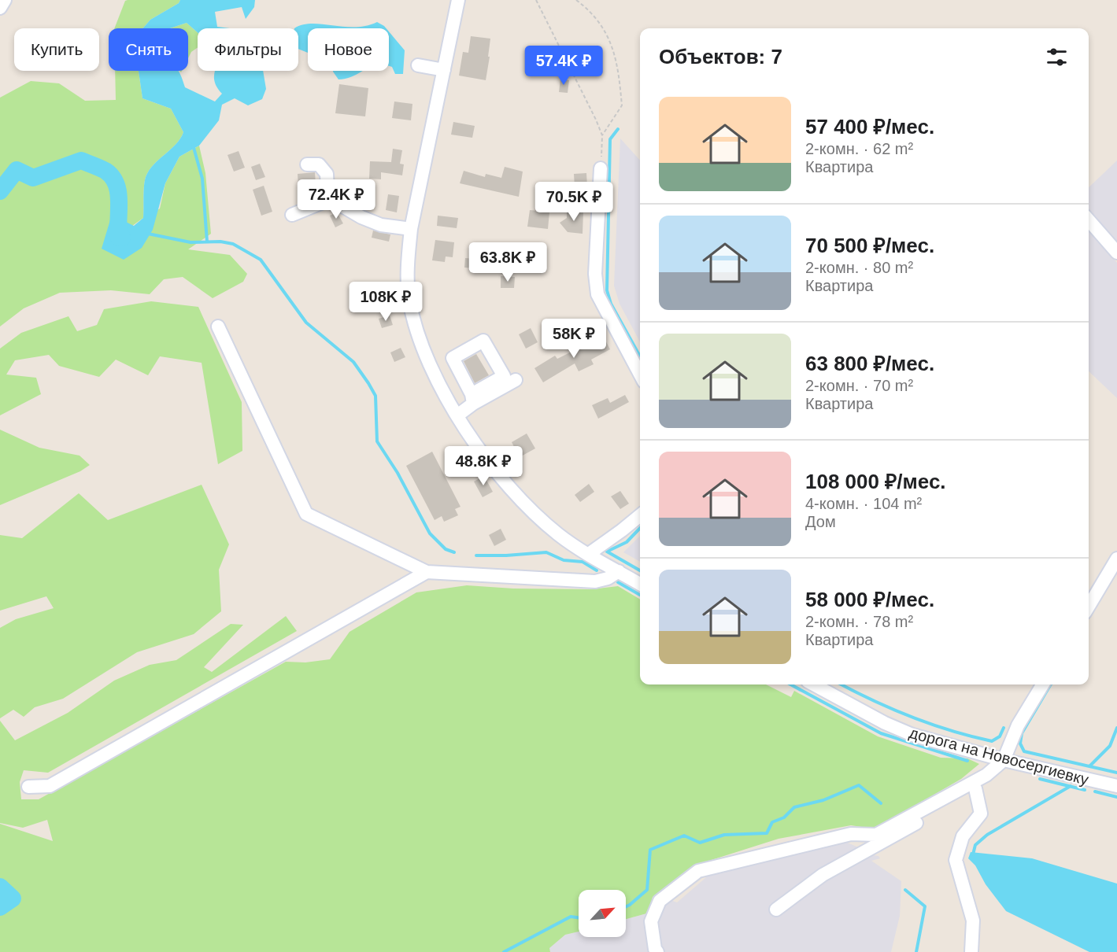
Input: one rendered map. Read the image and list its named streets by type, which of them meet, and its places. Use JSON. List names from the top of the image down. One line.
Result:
{"streets":{"street":["дорога на Новосергиевку"]},"north":"top right","page":{"chip":["Купить","Снять","Фильтры","Новое"],"heading":"Объектов: 7","price":["57.4K ₽","72.4K ₽","70.5K ₽","63.8K ₽","108K ₽","58K ₽","48.8K ₽"],"list":[{"name":"57 400 ₽/мес.","note":"2-комн. · 62 m² · Квартира"},{"name":"70 500 ₽/мес.","note":"2-комн. · 80 m² · Квартира"},{"name":"63 800 ₽/мес.","note":"2-комн. · 70 m² · Квартира"},{"name":"108 000 ₽/мес.","note":"4-комн. · 104 m² · Дом"},{"name":"58 000 ₽/мес.","note":"2-комн. · 78 m² · Квартира"}]}}
